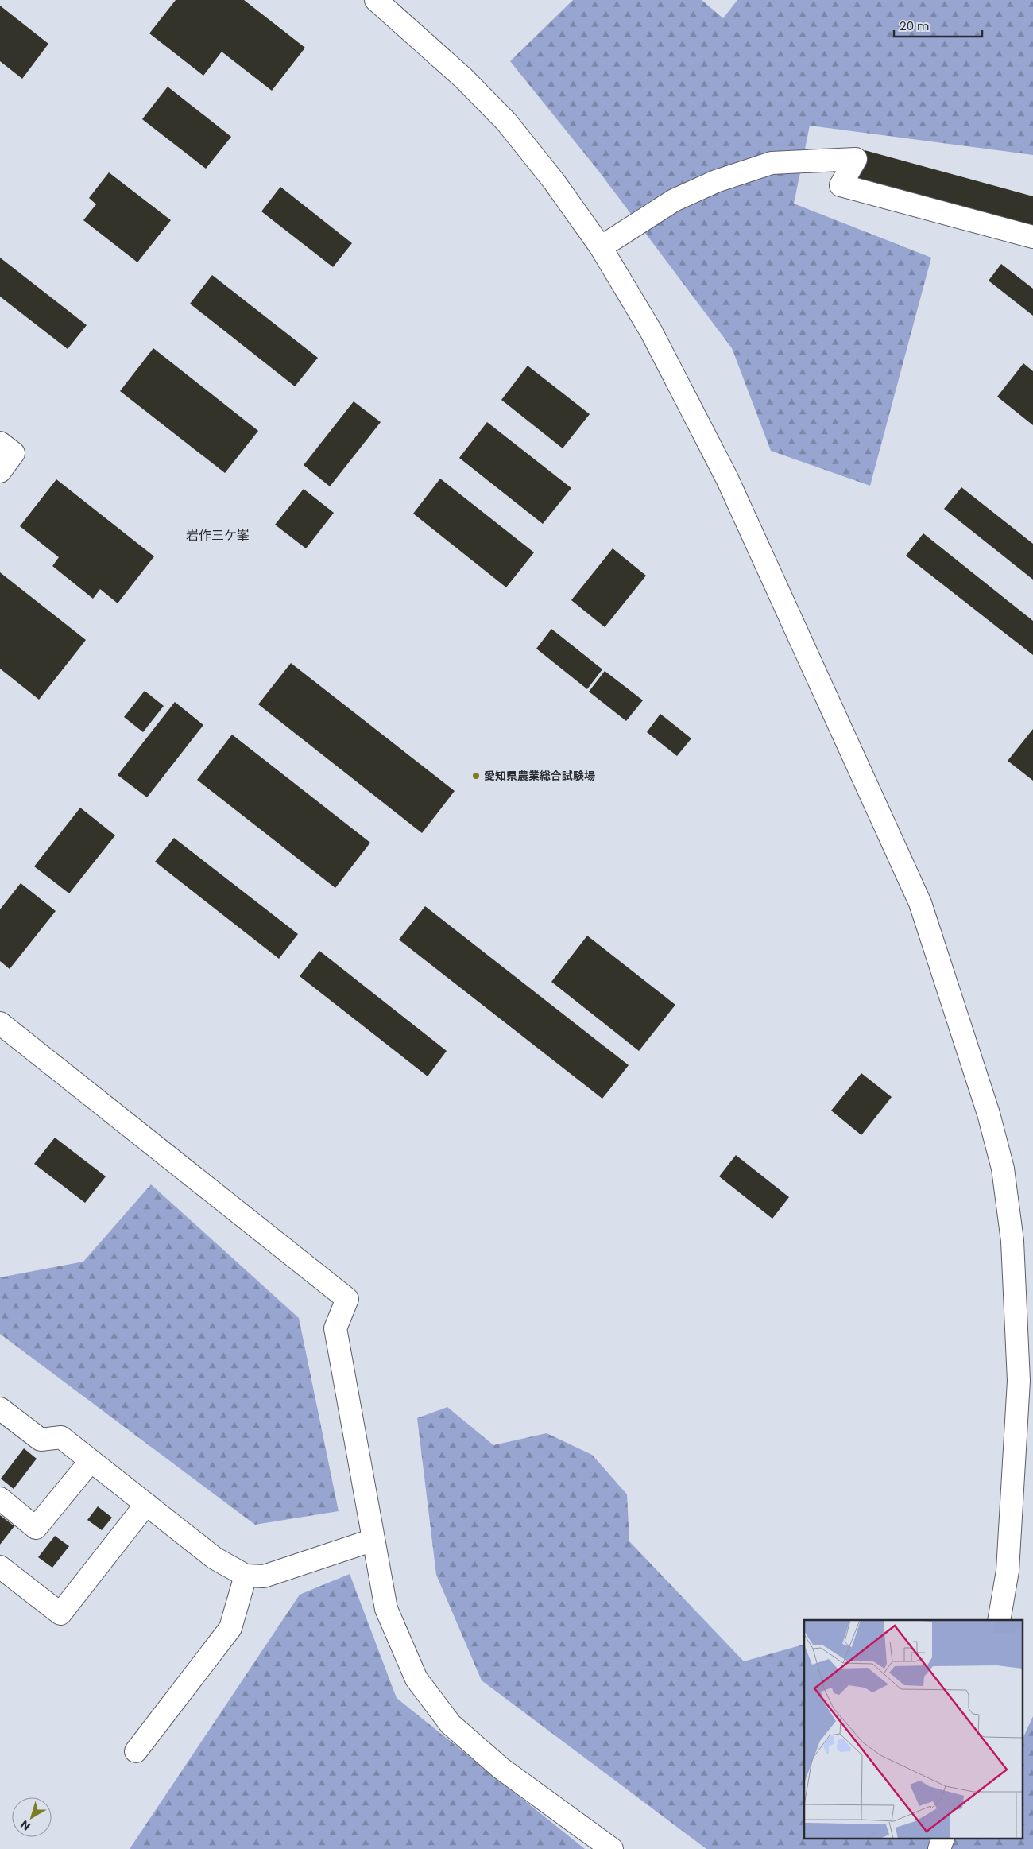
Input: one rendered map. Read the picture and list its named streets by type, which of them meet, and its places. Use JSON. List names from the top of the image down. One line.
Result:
{"districts":["岩作三ケ峯"],"places":["愛知県農業総合試験場"],"scale_bar":"20 m","north":"bottom left"}
